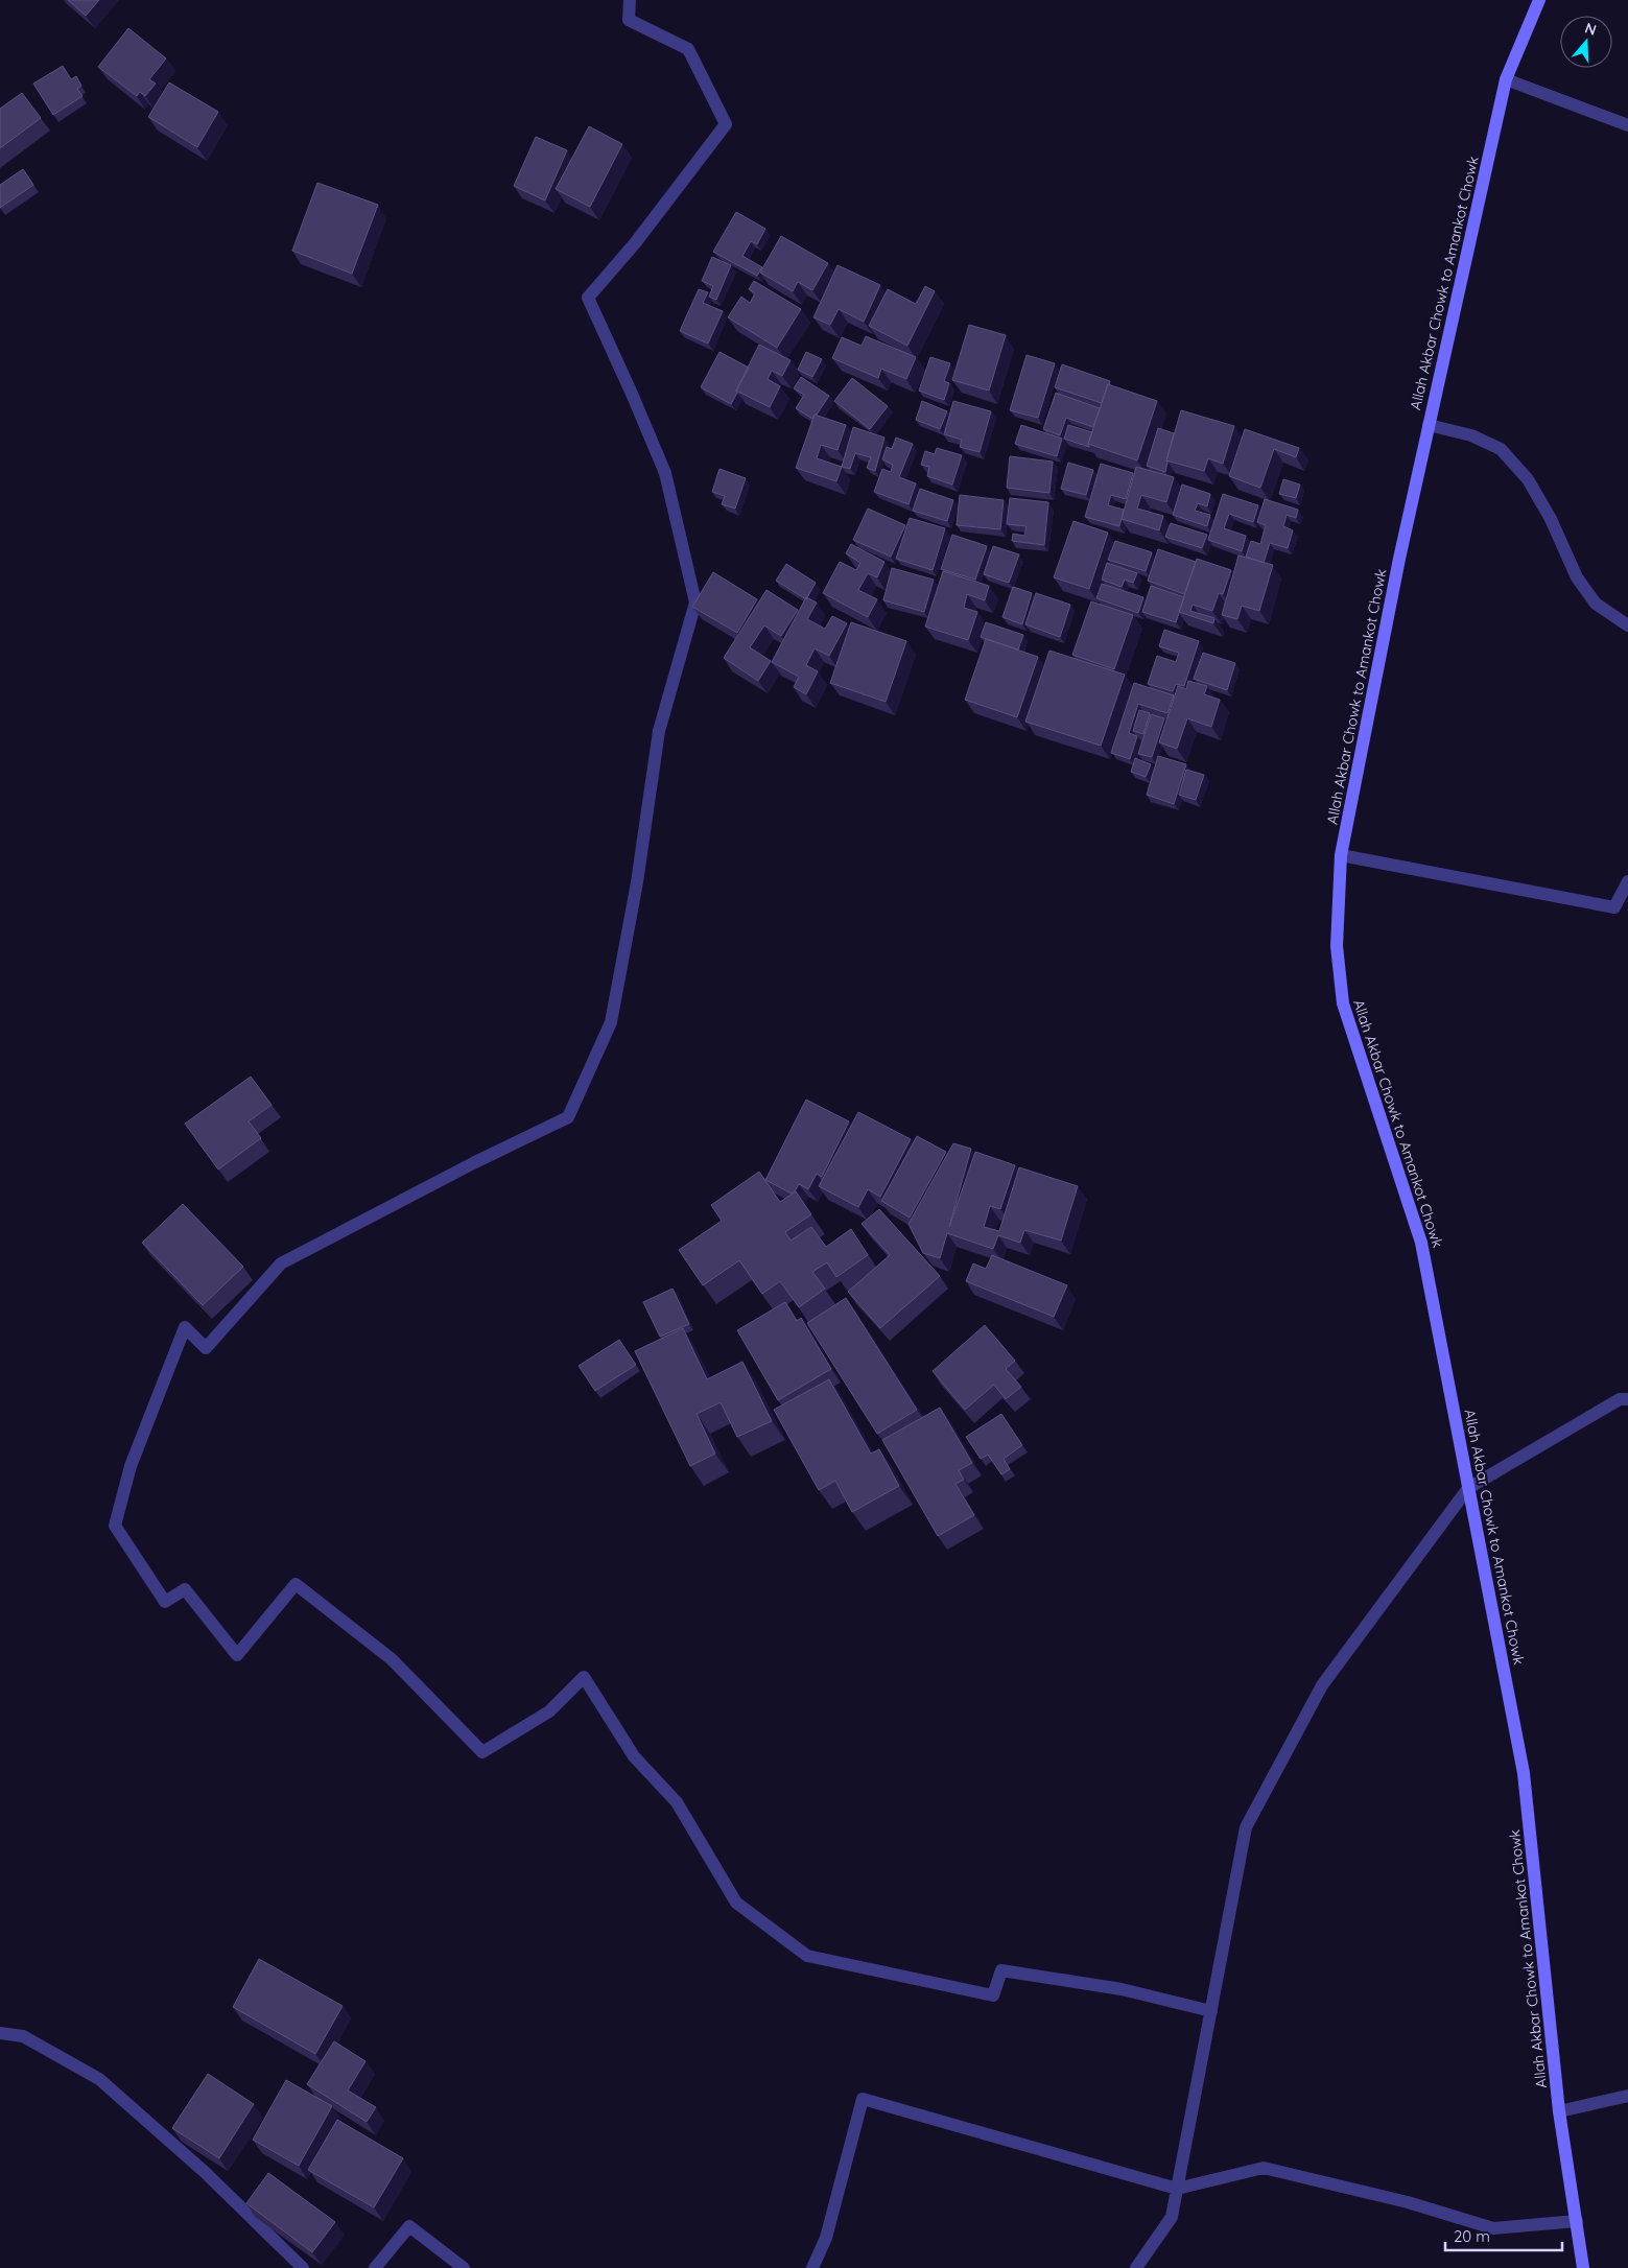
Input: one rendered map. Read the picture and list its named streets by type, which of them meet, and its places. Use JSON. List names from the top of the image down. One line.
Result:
{"streets":{"main road":["Allah Akbar Chowk to Amankot Chowk"]},"scale_bar":"20 m","north":"top"}
